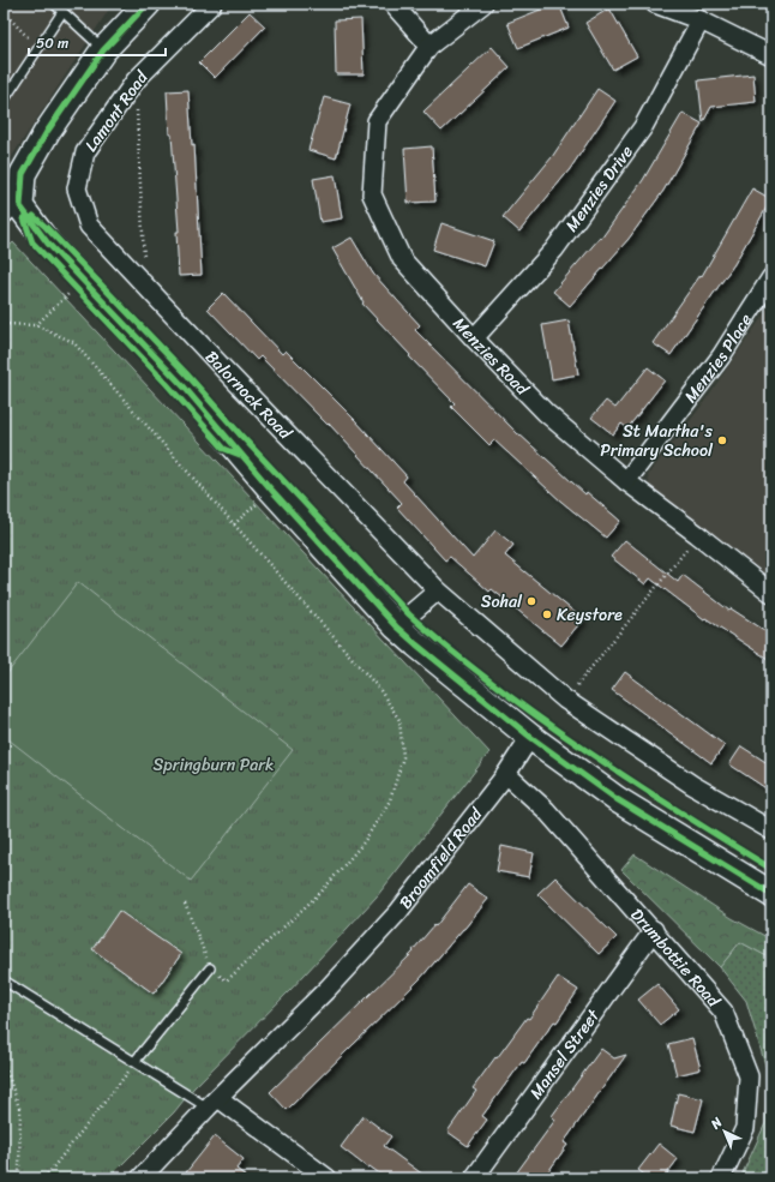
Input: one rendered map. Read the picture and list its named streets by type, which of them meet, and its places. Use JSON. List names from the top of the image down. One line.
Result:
{"streets":{"street":["Lamont Road","Menzies Drive","Menzies Road","Menzies Place","Balornock Road","Broomfield Road","Drumbottie Road","Mansel Street"]},"crossings":[["Lamont Road","Balornock Road"],["Menzies Drive","Menzies Road"],["Menzies Road","Menzies Place"],["Broomfield Road","Drumbottie Road"],["Drumbottie Road","Mansel Street"]],"parks":["Springburn Park"],"places":["St Martha's Primary School","Sohal","Keystore"],"scale_bar":"50 m","north":"top left"}
